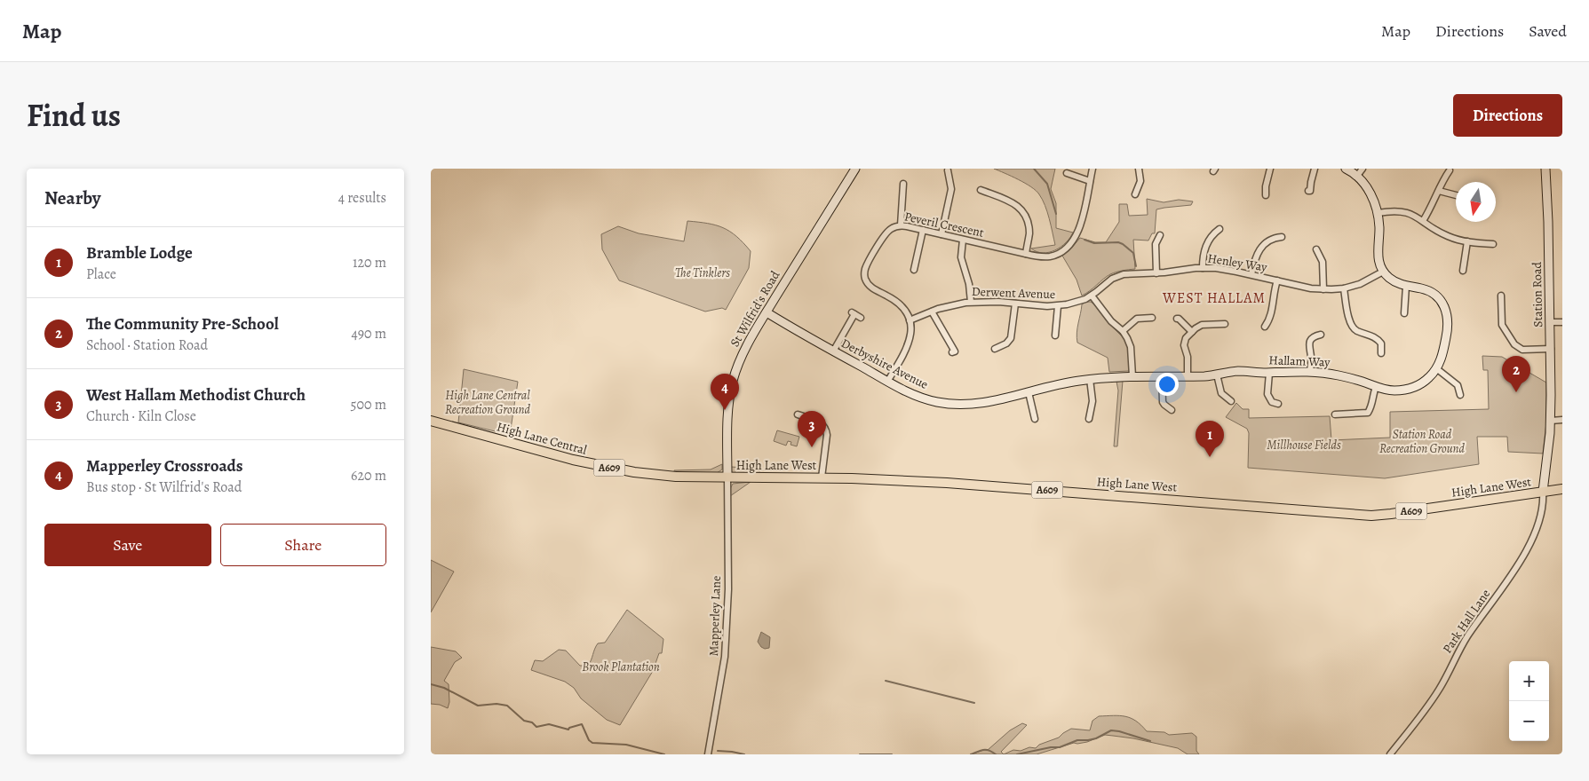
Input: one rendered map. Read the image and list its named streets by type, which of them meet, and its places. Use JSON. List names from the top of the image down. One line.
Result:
{"streets":{"main road":["High Lane Central","High Lane West","A609"],"street":["Peveril Crescent","Henley Way","Derwent Avenue","Station Road","St Wilfrid's Road","Hallam Way","Derbyshire Avenue","Mapperley Lane","Park Hall Lane"]},"crossings":[["Peveril Crescent","Derwent Avenue"],["Henley Way","Derwent Avenue"],["Henley Way","Hallam Way"],["Station Road","High Lane West"],["Station Road","A609"],["Station Road","Park Hall Lane"],["St Wilfrid's Road","Derbyshire Avenue"],["St Wilfrid's Road","High Lane Central"],["St Wilfrid's Road","High Lane West"],["St Wilfrid's Road","Mapperley Lane"],["Hallam Way","Derbyshire Avenue"],["High Lane Central","High Lane West"],["High Lane Central","Mapperley Lane"],["High Lane West","A609"],["High Lane West","Mapperley Lane"],["High Lane West","Park Hall Lane"],["A609","Park Hall Lane"]],"districts":["WEST HALLAM"],"parks":["The Tinklers","High Lane Central Recreation Ground","Station Road Recreation Ground","Millhouse Fields","Brook Plantation"],"north":"bottom","page":{"header":"Map","nav":["Map","Directions","Saved"],"title":"Find us","buttons":["Directions",["Save","Share"]],"heading":["Nearby","4 results"],"list":[{"mark":"1","name":"Bramble Lodge","note":"Place","value":"120 m"},{"mark":"2","name":"The Community Pre-School","note":"School · Station Road","value":"490 m"},{"mark":"3","name":"West Hallam Methodist Church","note":"Church · Kiln Close","value":"500 m"},{"mark":"4","name":"Mapperley Crossroads","note":"Bus stop · St Wilfrid's Road","value":"620 m"}],"pins":["2","4","3","1"],"map_buttons":["+","−"]}}
